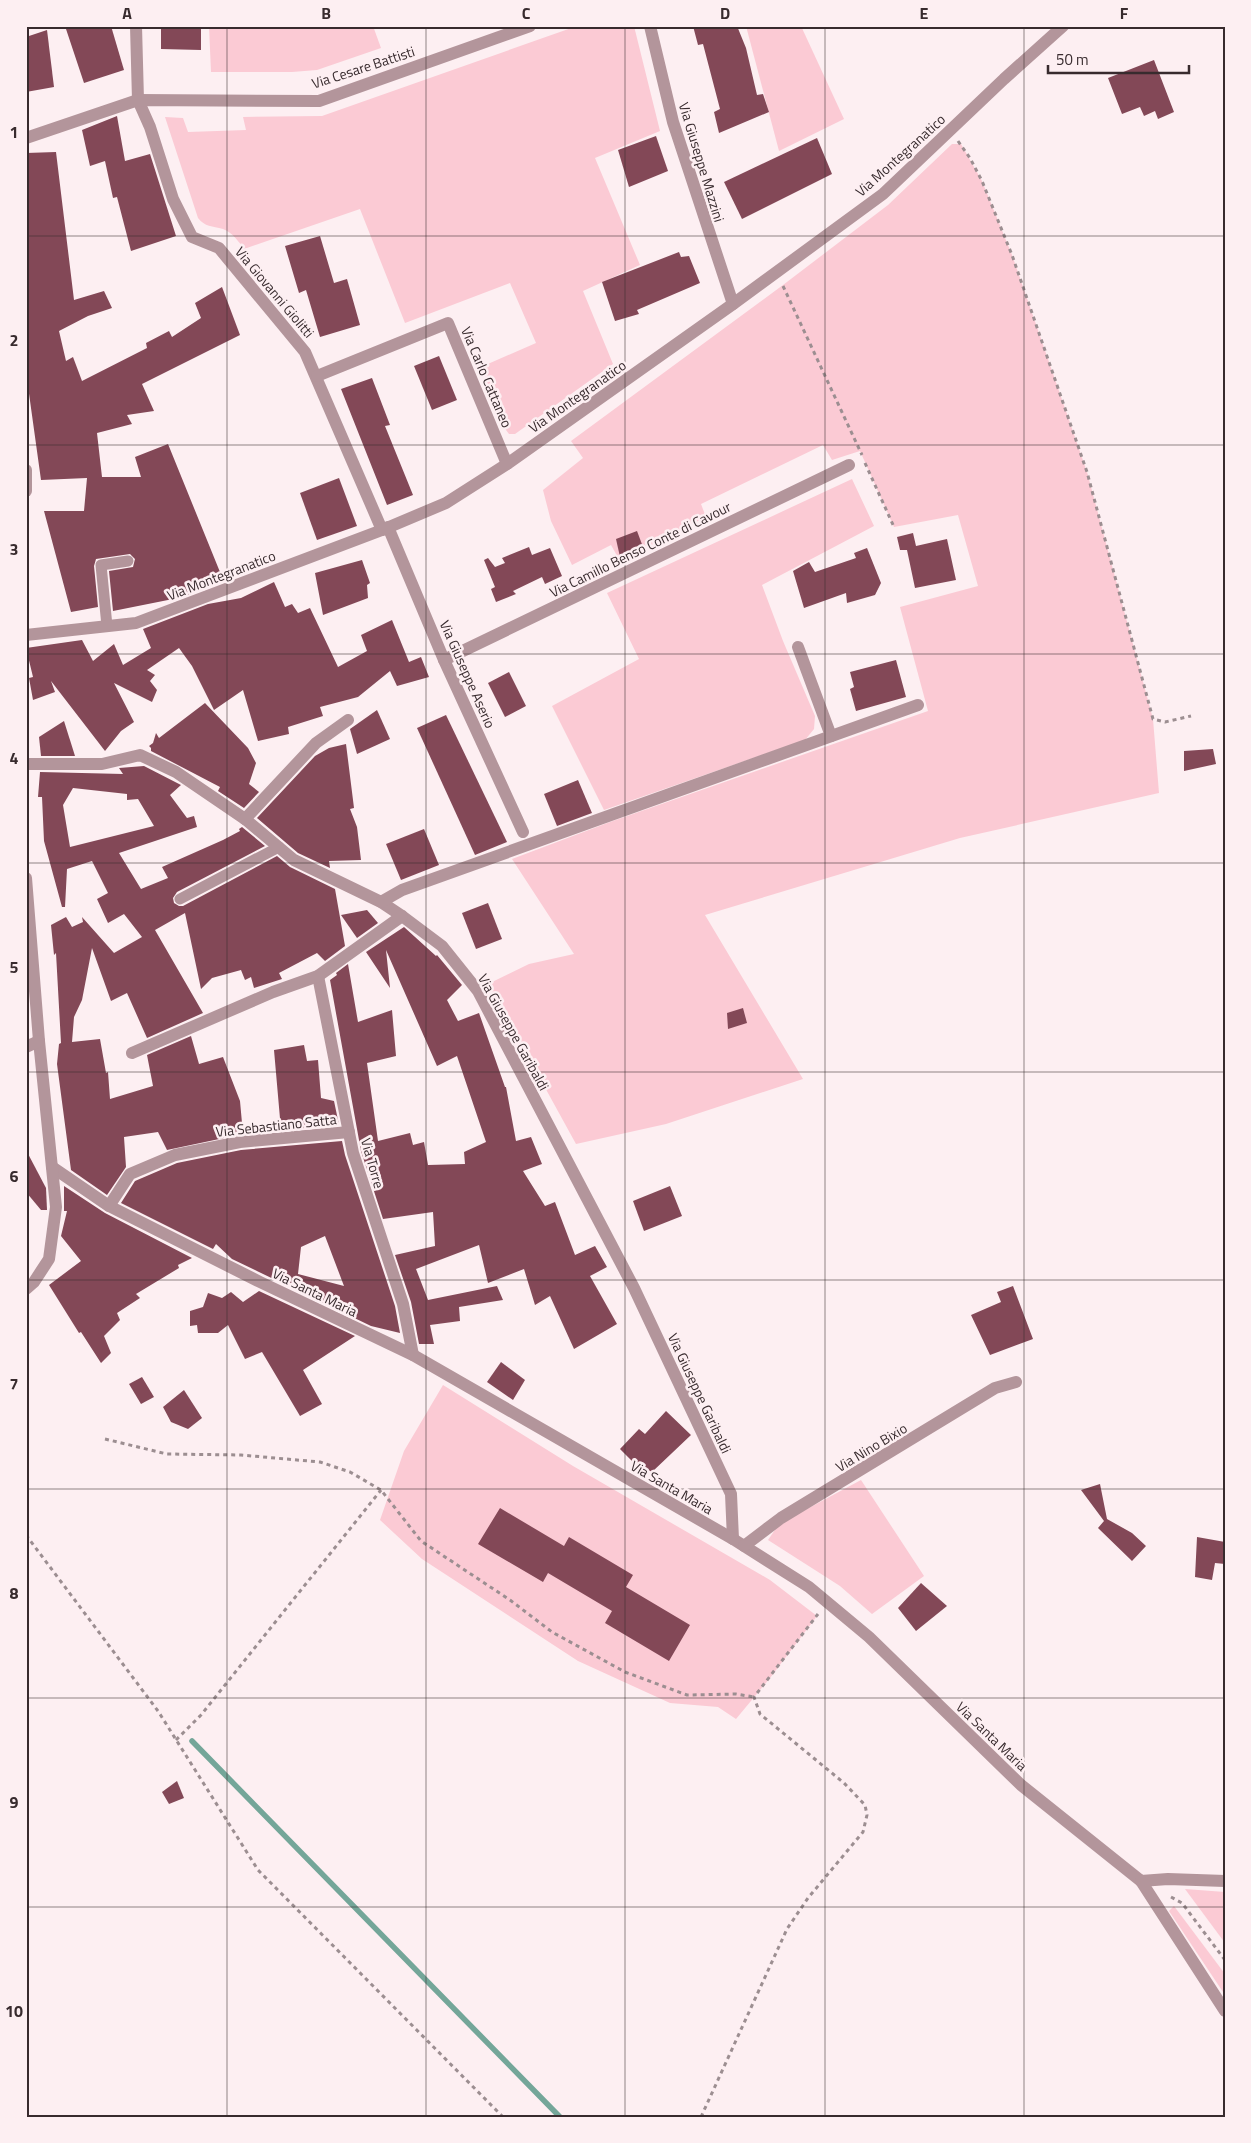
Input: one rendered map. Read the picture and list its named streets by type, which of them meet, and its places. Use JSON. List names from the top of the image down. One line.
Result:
{"streets":{"street":["Via Cesare Battisti","Via Montegranatico","Via Giuseppe Mazzini","Via Giovanni Giolitti","Via Carlo Cattaneo","Via Camillo Benso Conte di Cavour","Via Giuseppe Aserio","Via Giuseppe Garibaldi","Via Sebastiano Satta","Via Torre","Via Santa Maria","Via Nino Bixio"]},"crossings":[["Via Cesare Battisti","Via Giovanni Giolitti"],["Via Montegranatico","Via Giuseppe Mazzini"],["Via Montegranatico","Via Giovanni Giolitti"],["Via Montegranatico","Via Carlo Cattaneo"],["Via Montegranatico","Via Giuseppe Aserio"],["Via Giovanni Giolitti","Via Carlo Cattaneo"],["Via Giovanni Giolitti","Via Giuseppe Aserio"],["Via Camillo Benso Conte di Cavour","Via Giuseppe Aserio"],["Via Giuseppe Garibaldi","Via Santa Maria"],["Via Sebastiano Satta","Via Torre"],["Via Sebastiano Satta","Via Santa Maria"],["Via Torre","Via Santa Maria"],["Via Santa Maria","Via Nino Bixio"]],"scale_bar":"50 m","grid":{"columns":["A","B","C","D","E","F"],"rows":["1","2","3","4","5","6","7","8","9","10"]}}
